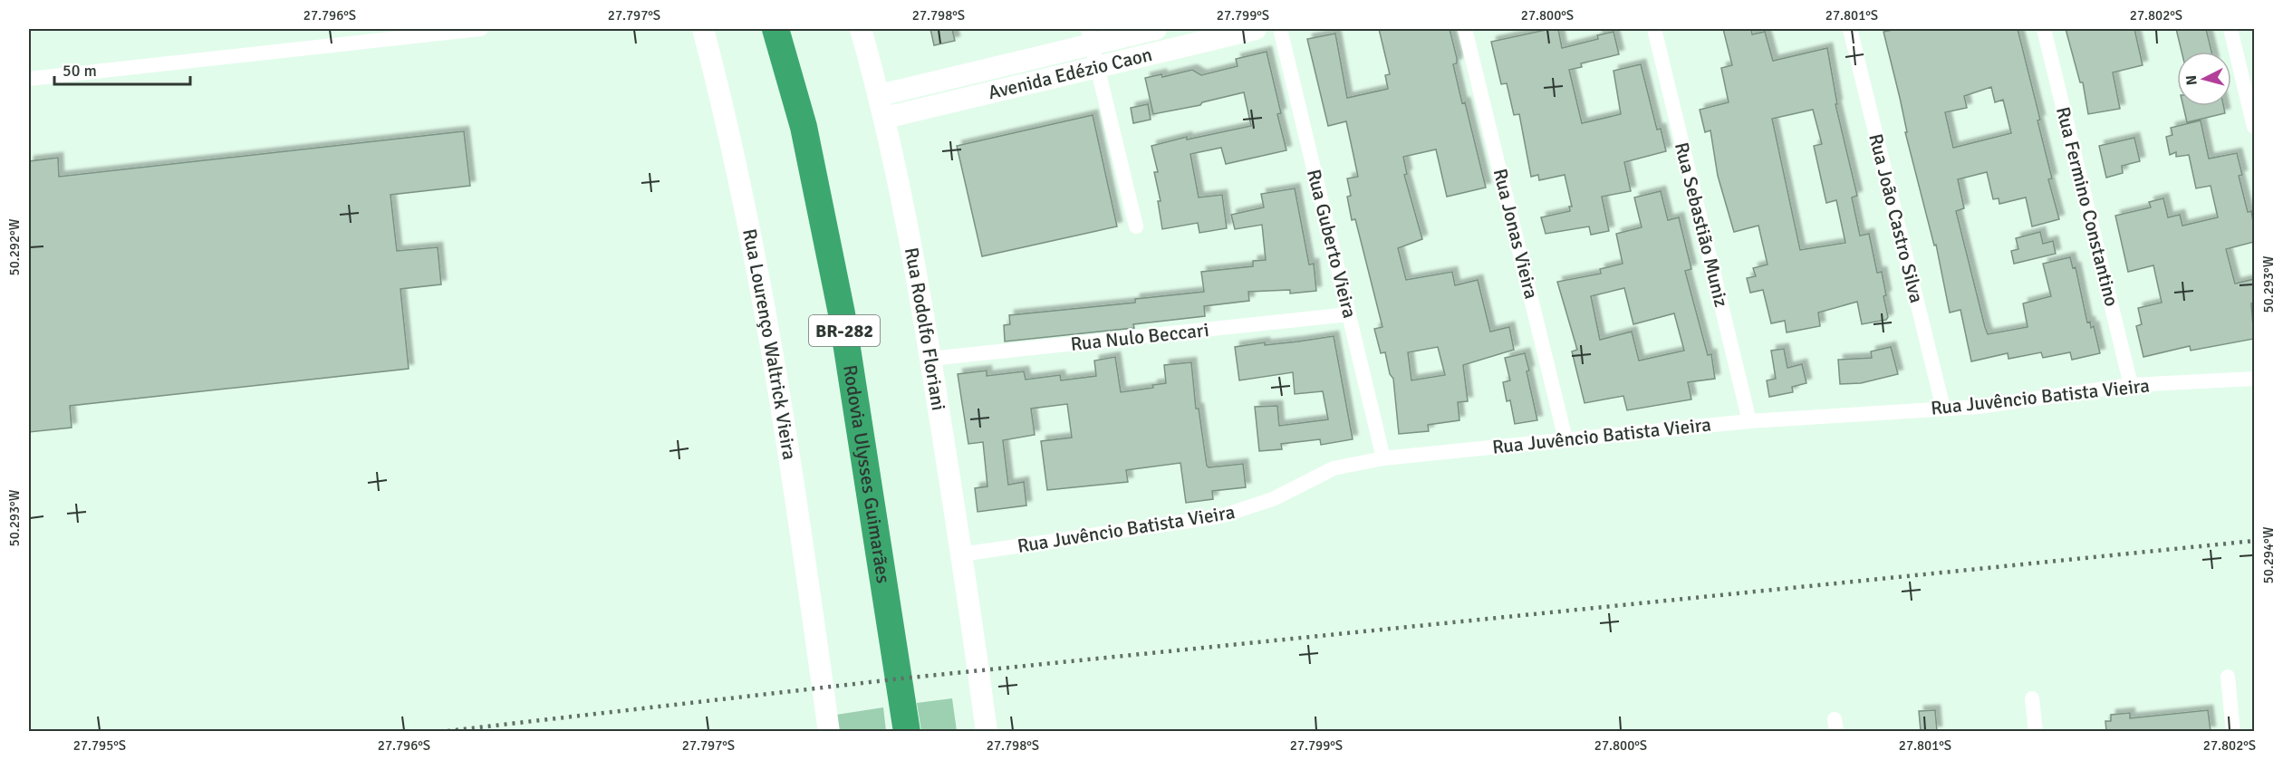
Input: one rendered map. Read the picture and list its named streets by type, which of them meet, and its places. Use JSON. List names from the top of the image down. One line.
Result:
{"streets":{"highway":["BR-282","Rodovia Ulysses Guimarães"],"main road":["Avenida Edézio Caon","Rua Rodolfo Floriani","Rua Lourenço Waltrick Vieira"],"street":["Rua Fermino Constantino","Rua João Castro Silva","Rua Sebastião Muniz","Rua Jonas Vieira","Rua Guberto Vieira","Rua Nulo Beccari","Rua Juvêncio Batista Vieira"]},"crossings":[["Avenida Edézio Caon","Rua Rodolfo Floriani"],["Rua Fermino Constantino","Rua Juvêncio Batista Vieira"],["Rua João Castro Silva","Rua Juvêncio Batista Vieira"],["Rua Sebastião Muniz","Rua Juvêncio Batista Vieira"],["Rua Jonas Vieira","Rua Juvêncio Batista Vieira"],["Rua Guberto Vieira","Rua Nulo Beccari"],["Rua Guberto Vieira","Rua Juvêncio Batista Vieira"],["Rua Rodolfo Floriani","Rua Nulo Beccari"],["Rua Rodolfo Floriani","Rua Juvêncio Batista Vieira"]],"scale_bar":"50 m","north":"left","coordinates":["27.796°S","27.797°S","27.798°S","27.799°S","27.800°S","27.801°S","27.802°S","50.292°W","50.293°W","50.294°W","27.795°S"]}
